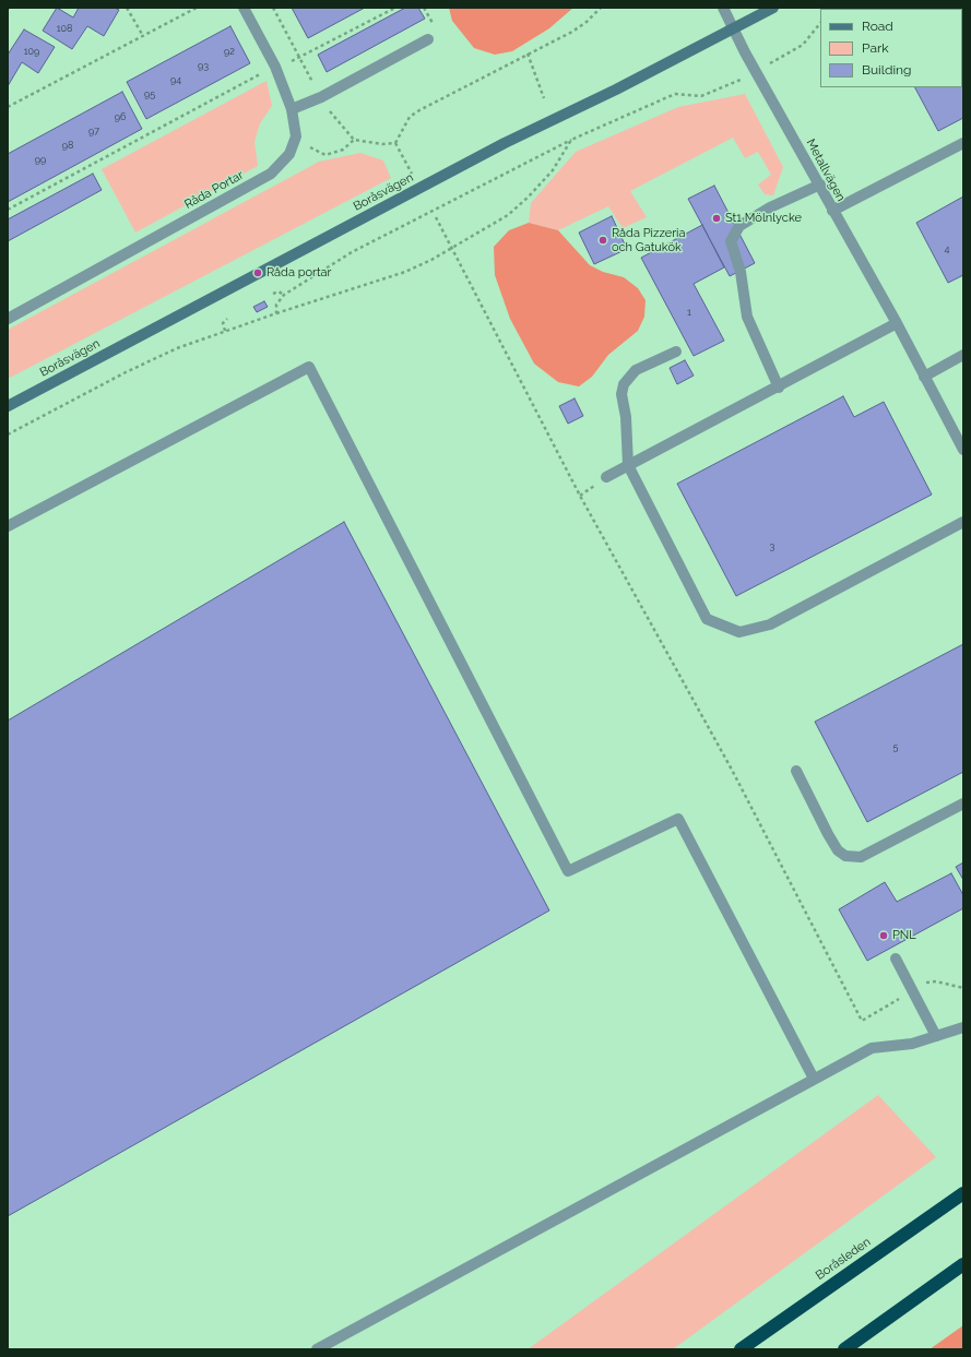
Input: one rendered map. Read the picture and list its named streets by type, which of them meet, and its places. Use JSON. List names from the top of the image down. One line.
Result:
{"streets":{"highway":["Boråsleden"],"street":["Metallvägen","Råda Portar","Boråsvägen"]},"crossings":[["Metallvägen","Boråsvägen"]],"places":["St1 Mölnlycke","Råda Pizzeria och Gatukök","Råda portar","PNL"],"house_numbers":["108","109","92","93","94","95","96","97","98","99","4","1","3","5"],"legend":["Road","Park","Building"]}
